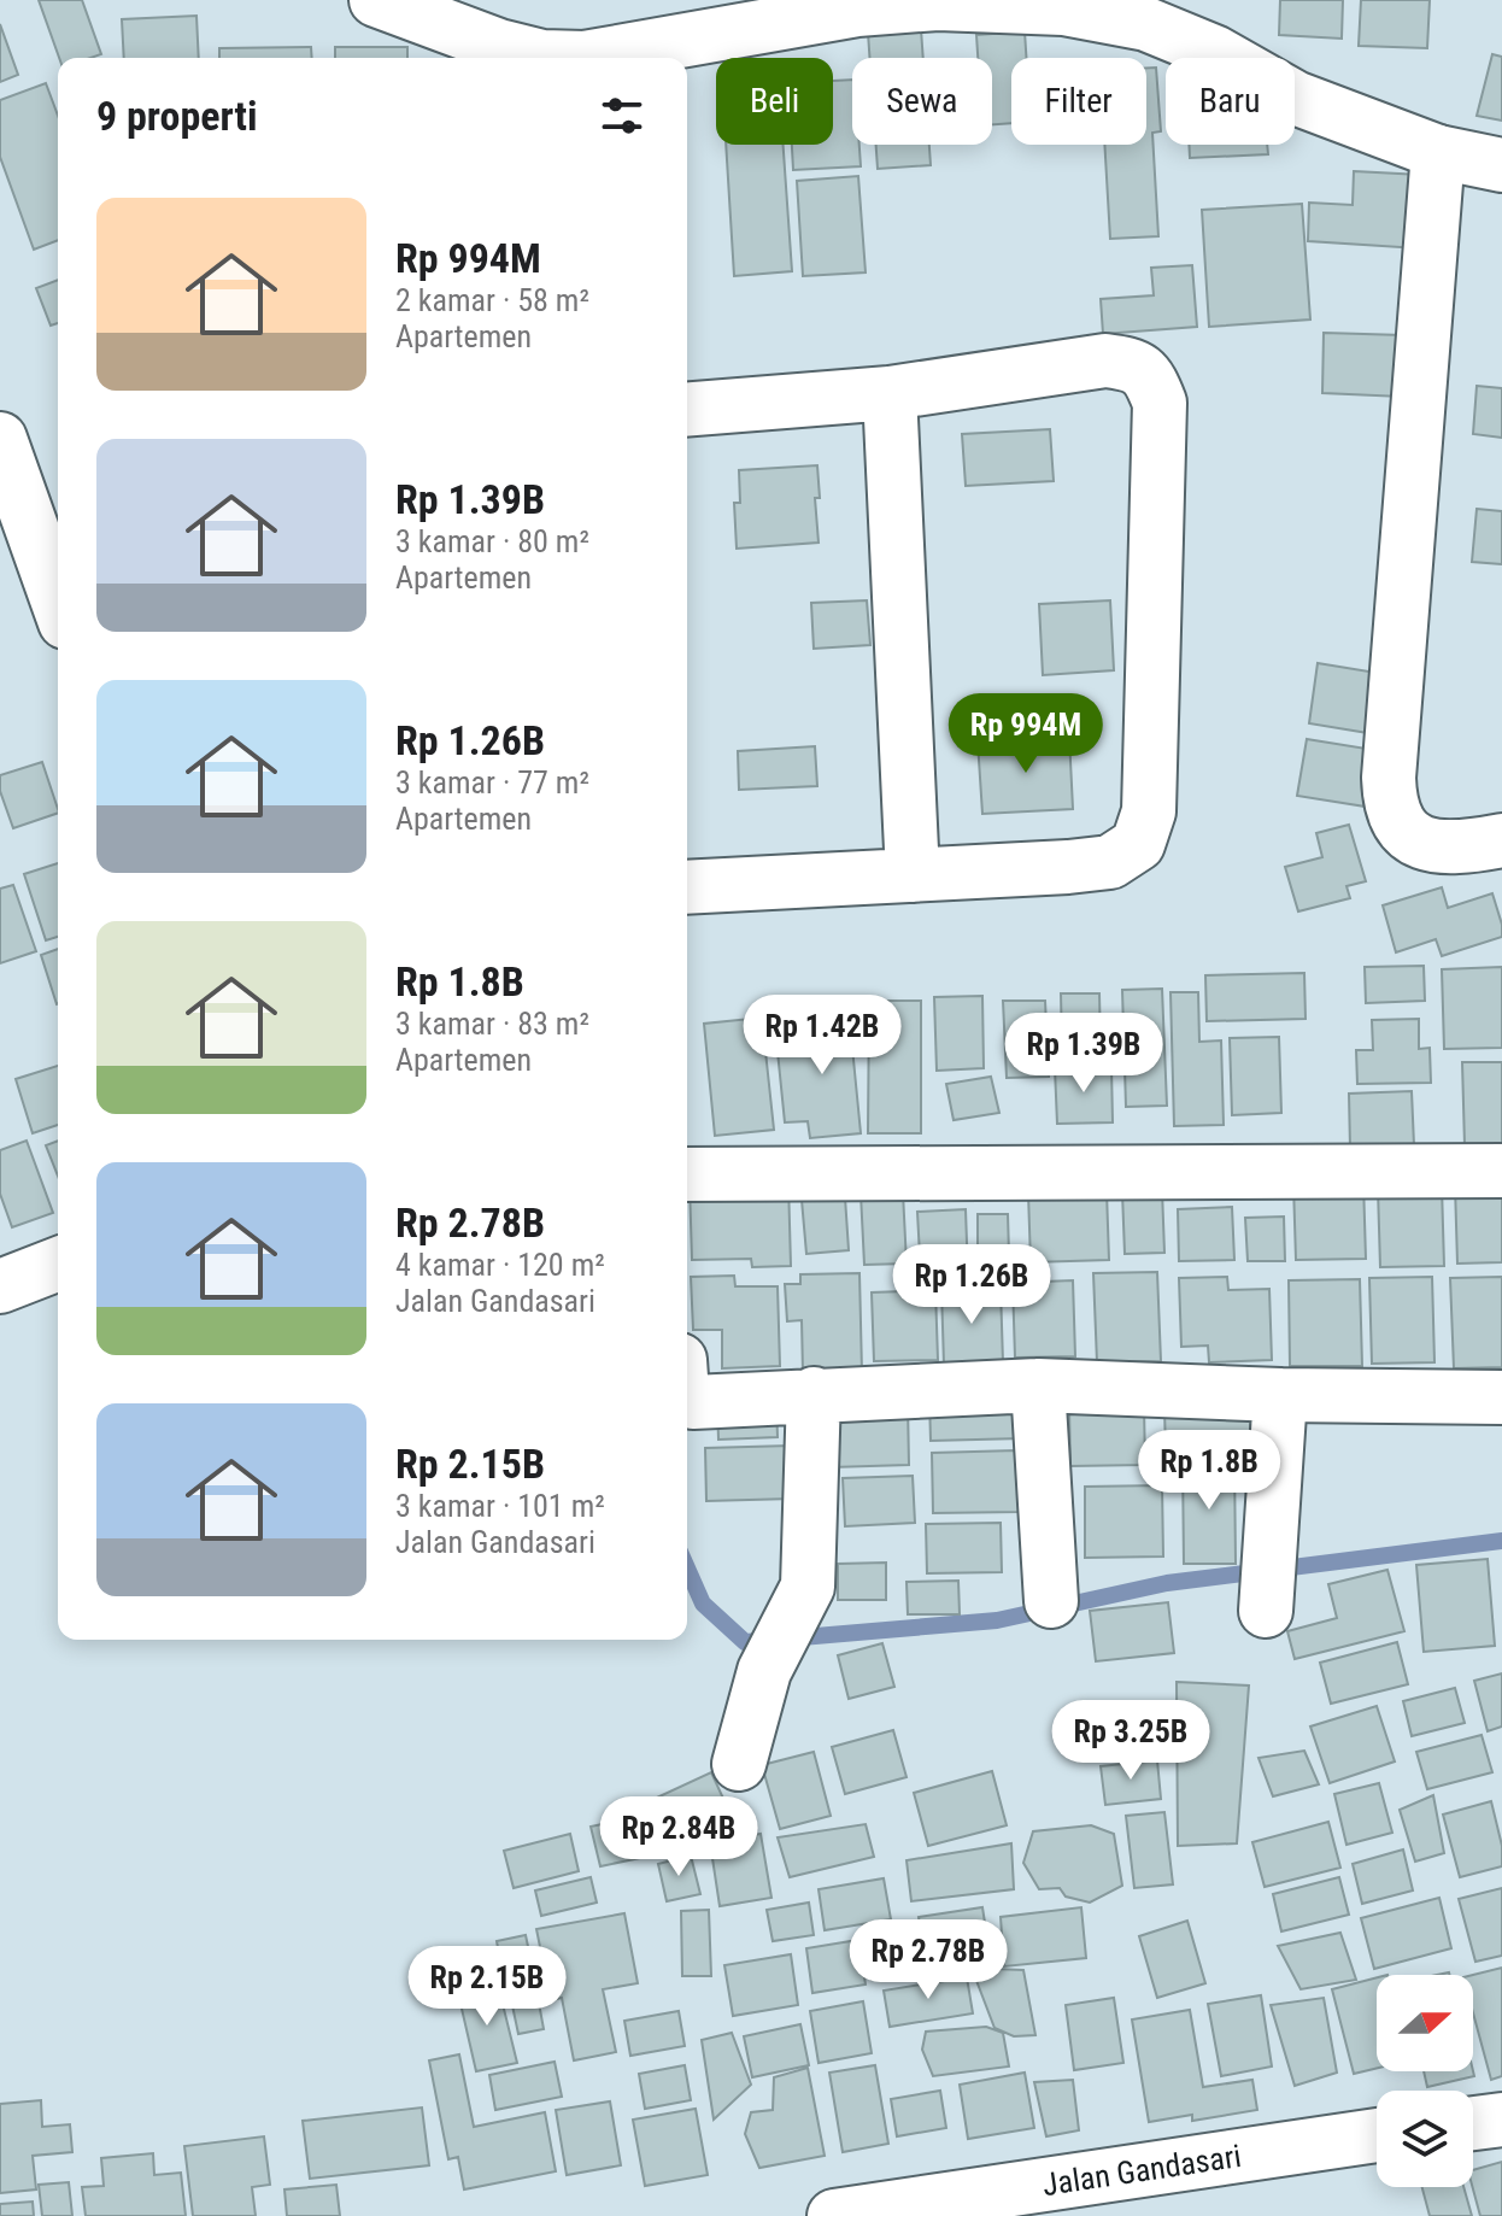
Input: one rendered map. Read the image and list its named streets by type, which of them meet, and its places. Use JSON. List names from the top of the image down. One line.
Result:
{"streets":{"street":["Jalan Gandasari"]},"north":"right","page":{"chip":["Beli","Sewa","Filter","Baru"],"heading":"9 properti","list":[{"name":"Rp 994M","note":"2 kamar · 58 m² · Apartemen"},{"name":"Rp 1.39B","note":"3 kamar · 80 m² · Apartemen"},{"name":"Rp 1.26B","note":"3 kamar · 77 m² · Apartemen"},{"name":"Rp 1.8B","note":"3 kamar · 83 m² · Apartemen"},{"name":"Rp 2.78B","note":"4 kamar · 120 m² · Jalan Gandasari"},{"name":"Rp 2.15B","note":"3 kamar · 101 m² · Jalan Gandasari"}],"price":["Rp 994M","Rp 1.42B","Rp 1.39B","Rp 1.26B","Rp 1.8B","Rp 3.25B","Rp 2.84B","Rp 2.78B","Rp 2.15B"]}}
